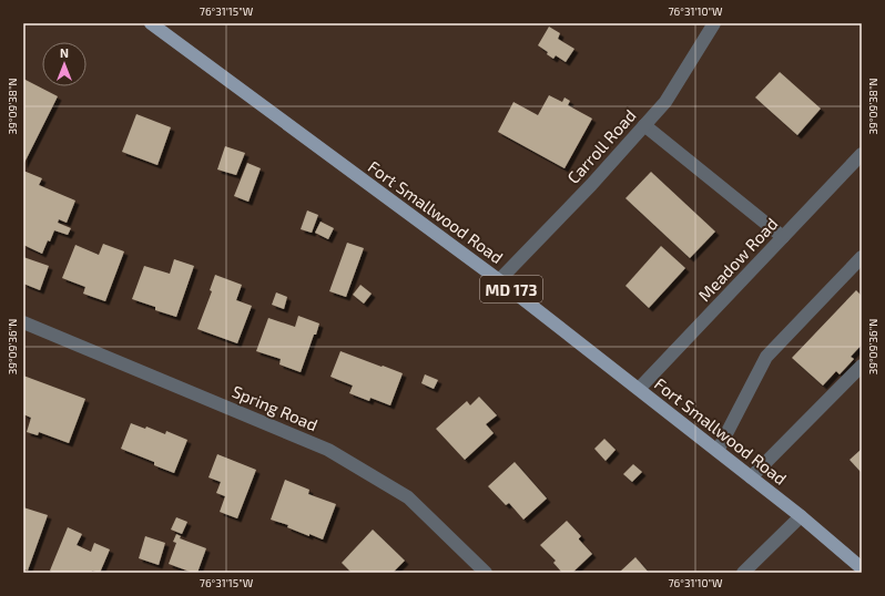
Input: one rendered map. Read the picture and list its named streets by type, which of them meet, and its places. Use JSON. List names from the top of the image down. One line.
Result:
{"streets":{"main road":["Fort Smallwood Road","MD 173"],"street":["Carroll Road","Meadow Road","Spring Road"]},"crossings":[["Carroll Road","Fort Smallwood Road"],["Fort Smallwood Road","Meadow Road"]],"north":"top","coordinates":["76°31'15\"W","76°31'10\"W","39°09'38\"N","39°09'36\"N"]}
